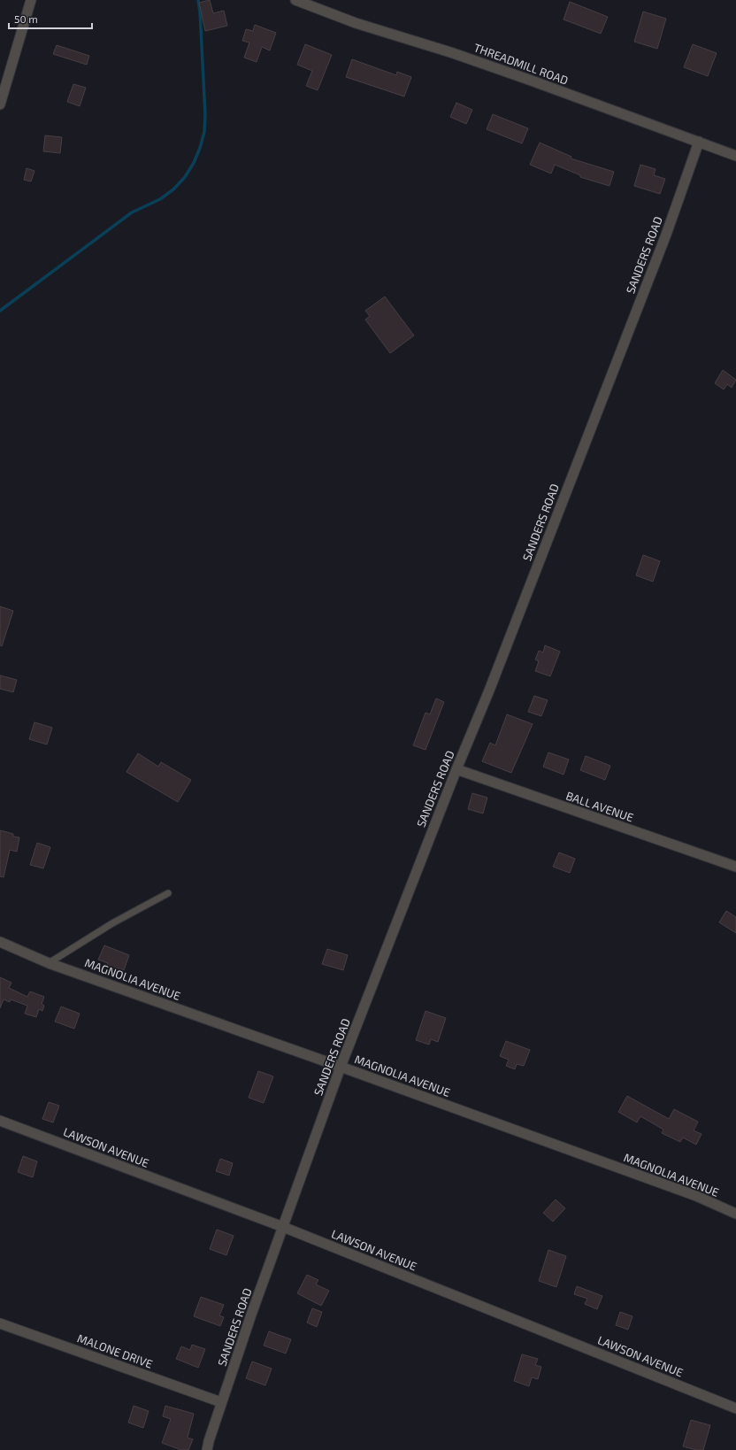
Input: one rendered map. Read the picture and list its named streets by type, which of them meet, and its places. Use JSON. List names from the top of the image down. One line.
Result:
{"streets":{"street":["THREADMILL ROAD","SANDERS ROAD","BALL AVENUE","MAGNOLIA AVENUE","LAWSON AVENUE","MALONE DRIVE"]},"crossings":[["THREADMILL ROAD","SANDERS ROAD"],["SANDERS ROAD","BALL AVENUE"],["SANDERS ROAD","MAGNOLIA AVENUE"],["SANDERS ROAD","LAWSON AVENUE"],["SANDERS ROAD","MALONE DRIVE"]],"scale_bar":"50 m"}
